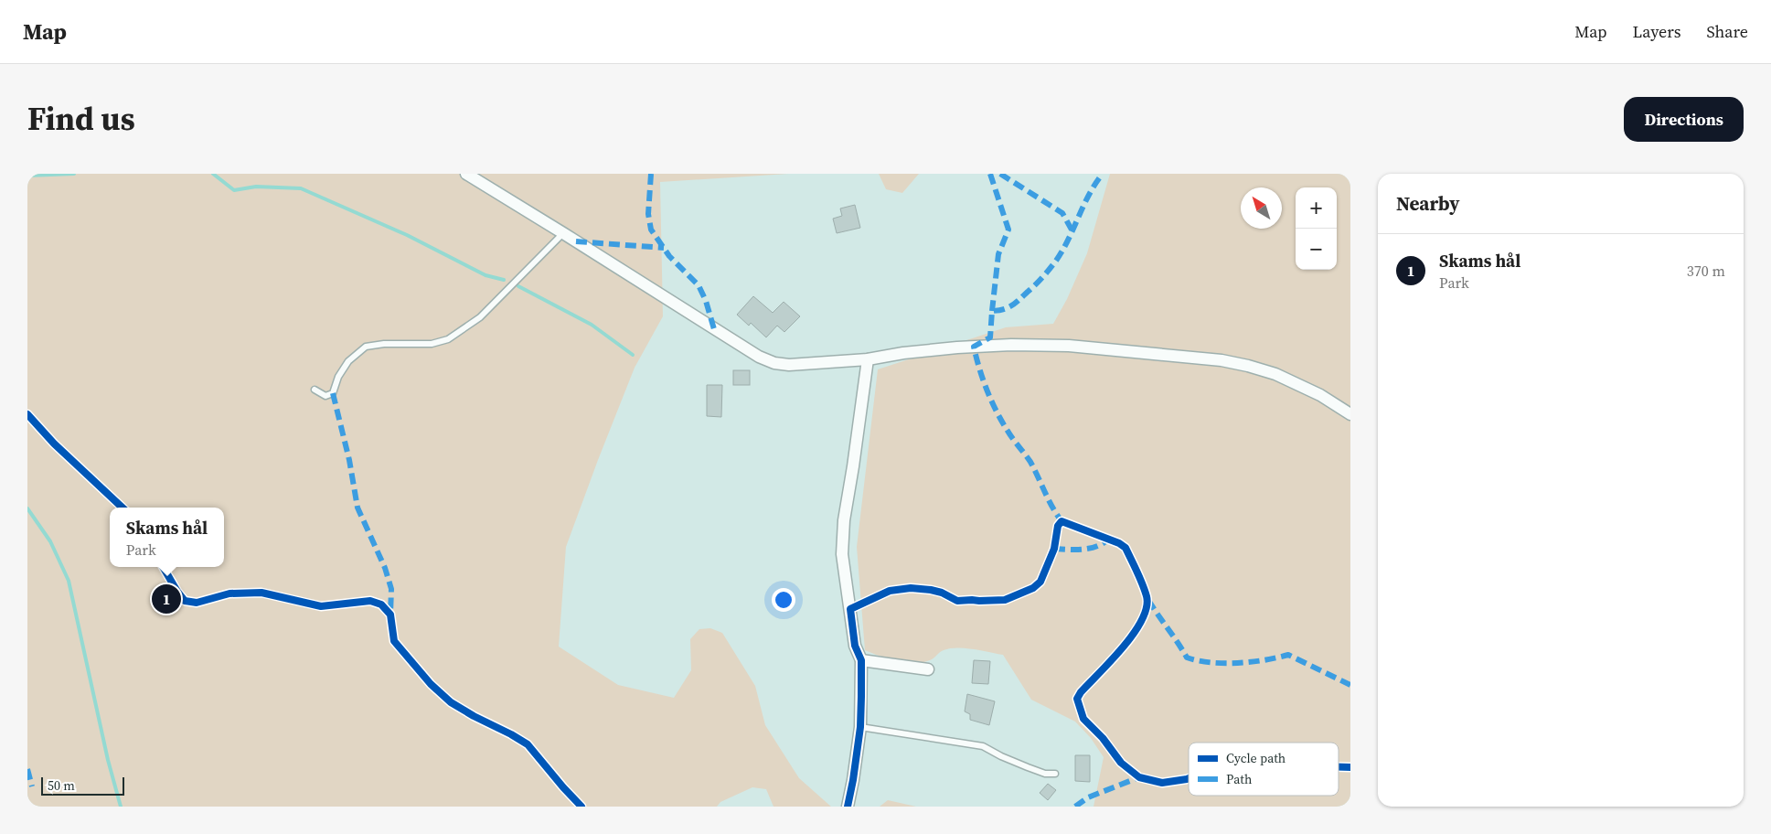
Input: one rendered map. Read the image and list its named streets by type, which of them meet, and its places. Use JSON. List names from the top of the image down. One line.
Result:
{"legend":["Cycle path","Path"],"scale_bar":"50 m","north":"top left","page":{"header":"Map","nav":["Map","Layers","Share"],"title":"Find us","buttons":"Directions","heading":"Nearby","map_buttons":["+","−"],"list":[{"mark":"1","name":"Skams hål","note":"Park","value":"370 m"}],"popup":["Skams hål","Park"],"pins":"1","scale":"50 m"}}
